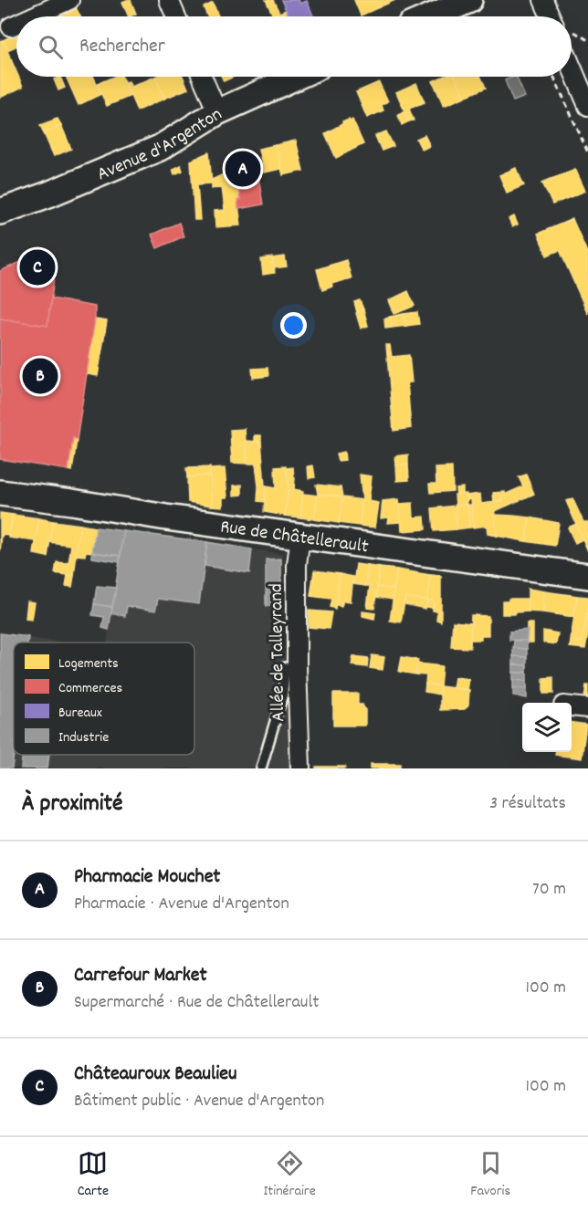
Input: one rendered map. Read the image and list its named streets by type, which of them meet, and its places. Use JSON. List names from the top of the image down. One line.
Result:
{"streets":{"main road":["Avenue d'Argenton","Rue de Châtellerault"],"street":["Allée de Talleyrand"]},"crossings":[["Rue de Châtellerault","Allée de Talleyrand"]],"legend":["Logements","Commerces","Bureaux","Industrie"],"page":{"search":"Rechercher","pins":["A","C","B"],"heading":["À proximité","3 résultats"],"list":[{"mark":"A","name":"Pharmacie Mouchet","note":"Pharmacie · Avenue d'Argenton","value":"70 m"},{"mark":"B","name":"Carrefour Market","note":"Supermarché · Rue de Châtellerault","value":"100 m"},{"mark":"C","name":"Châteauroux Beaulieu","note":"Bâtiment public · Avenue d'Argenton","value":"100 m"}],"nav":["Carte","Itinéraire","Favoris"]}}
